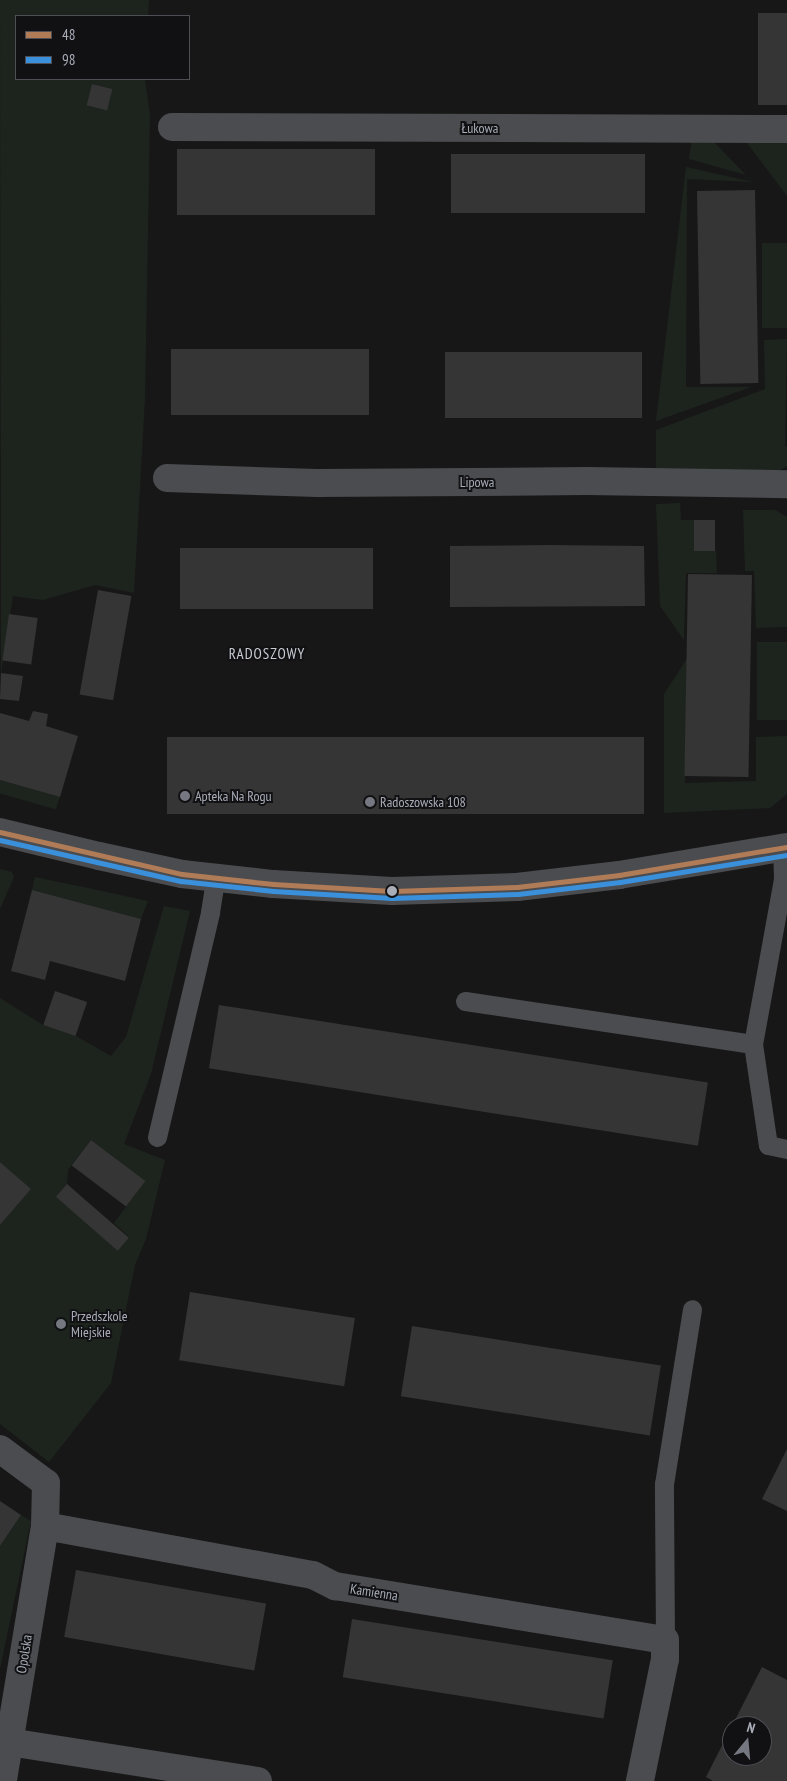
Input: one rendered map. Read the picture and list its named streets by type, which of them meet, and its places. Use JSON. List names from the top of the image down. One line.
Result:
{"streets":{"street":["Łukowa","Lipowa","Kamienna","Opolska"]},"crossings":[["Kamienna","Opolska"]],"districts":["RADOSZOWY"],"places":["Apteka Na Rogu","Radoszowska 108","Przedszkole Miejskie"],"lines":["transit line 48","transit line 98"],"legend":["48","98"],"north":"top"}
